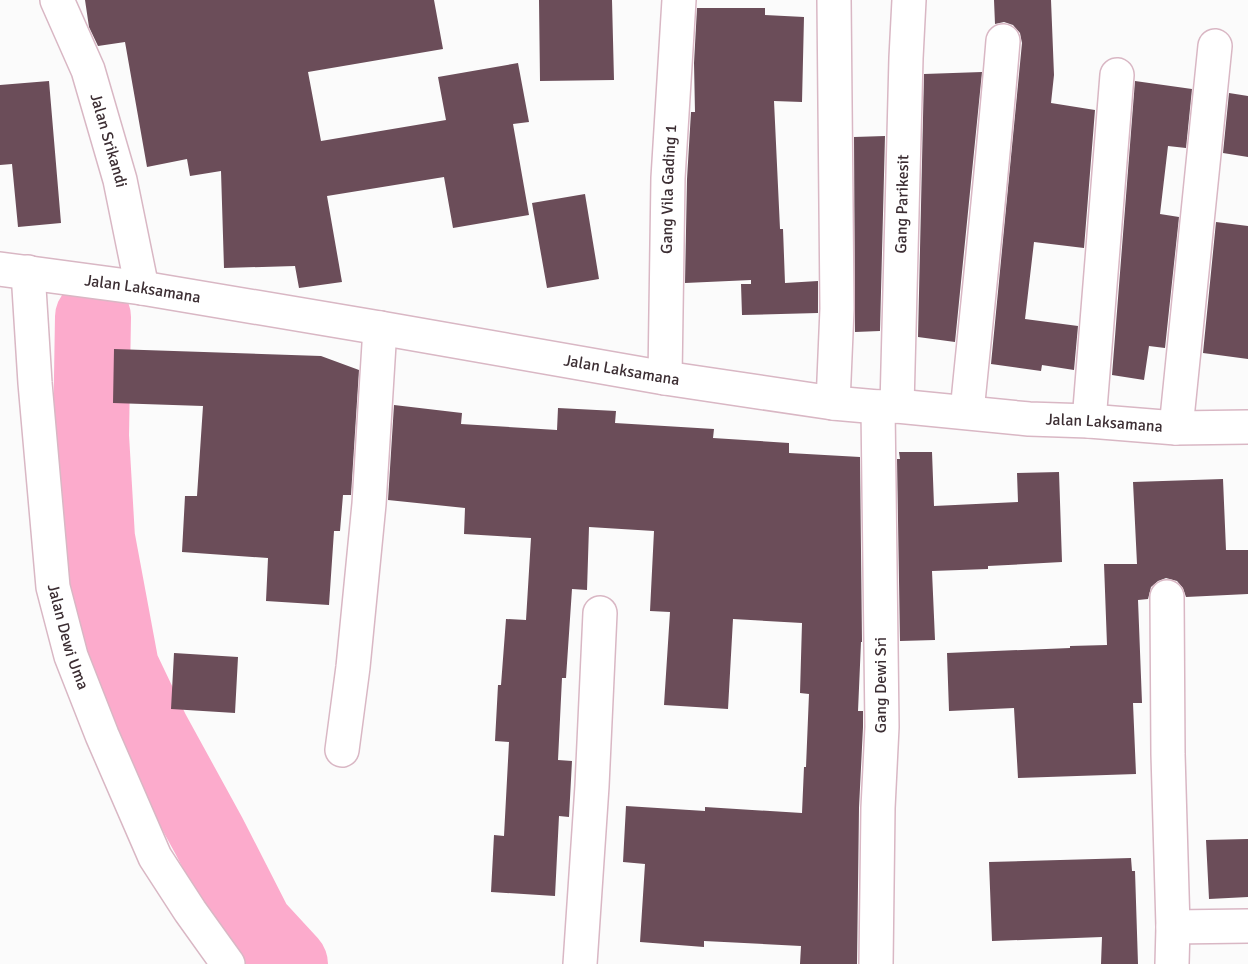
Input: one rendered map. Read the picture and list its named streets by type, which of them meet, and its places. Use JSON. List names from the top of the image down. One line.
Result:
{"streets":{"street":["Jalan Srikandi","Gang Vila Gading 1","Gang Parikesit","Jalan Laksamana","Jalan Dewi Uma","Gang Dewi Sri"]},"crossings":[["Jalan Srikandi","Jalan Laksamana"],["Gang Vila Gading 1","Jalan Laksamana"],["Gang Parikesit","Jalan Laksamana"],["Gang Parikesit","Gang Dewi Sri"],["Jalan Laksamana","Jalan Dewi Uma"],["Jalan Laksamana","Gang Dewi Sri"]]}
